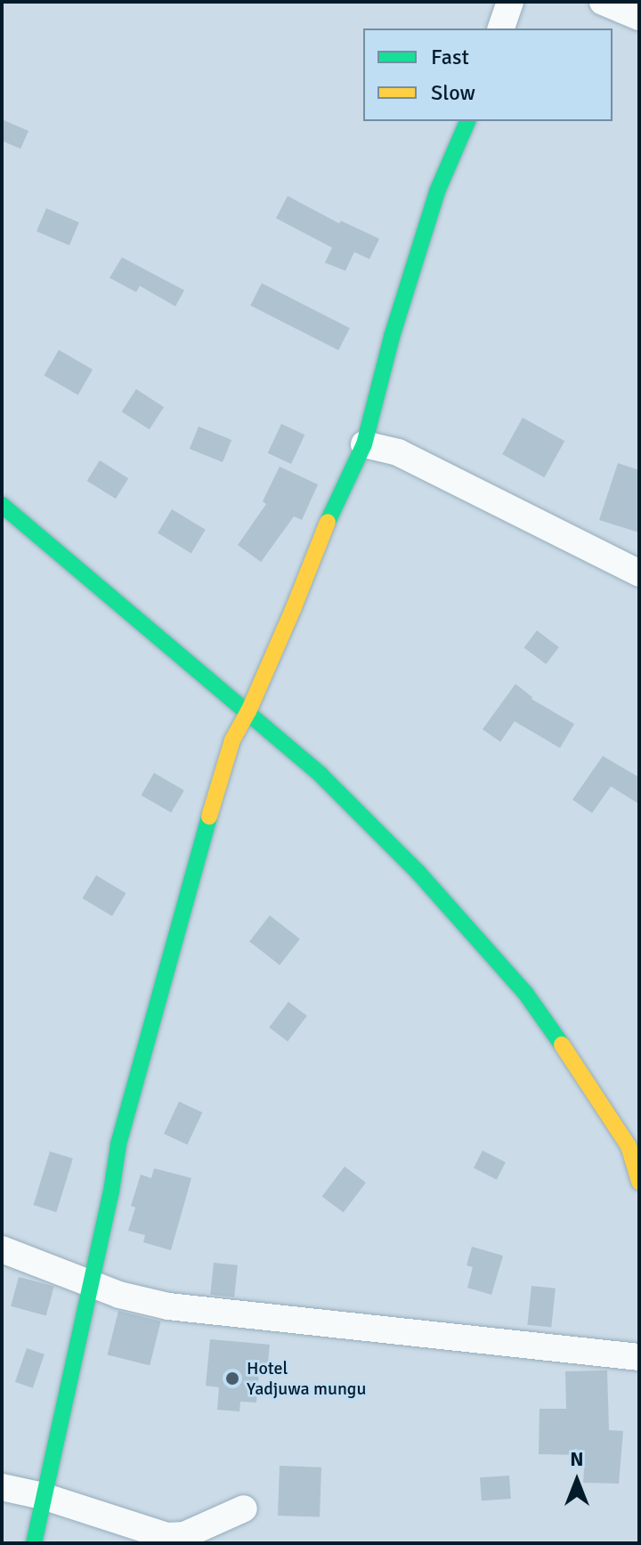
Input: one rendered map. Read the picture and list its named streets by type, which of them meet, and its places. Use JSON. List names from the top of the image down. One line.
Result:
{"places":["Hotel Yadjuwa mungu"],"legend":["Fast","Slow"],"north":"top"}
